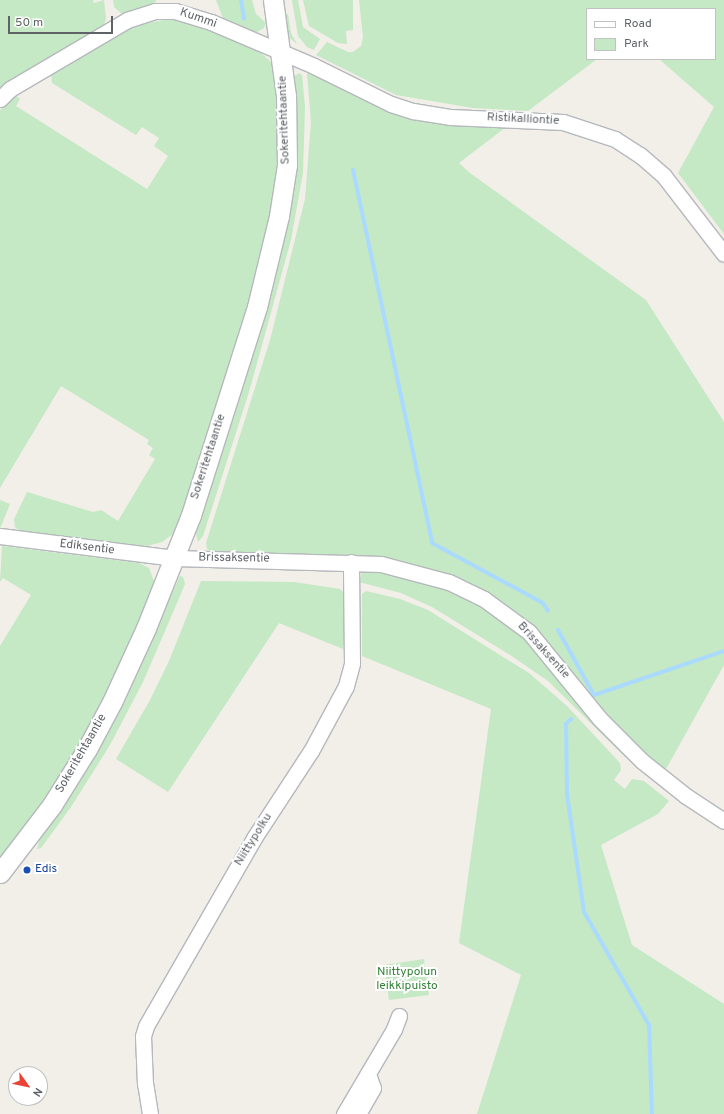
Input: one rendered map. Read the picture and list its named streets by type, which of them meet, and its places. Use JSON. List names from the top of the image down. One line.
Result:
{"streets":{"street":["Kummi","Sokeritehtaantie","Ristikalliontie","Ediksentie","Brissaksentie","Niittypolku"]},"crossings":[["Kummi","Sokeritehtaantie"],["Kummi","Ristikalliontie"],["Sokeritehtaantie","Ristikalliontie"],["Sokeritehtaantie","Ediksentie"],["Sokeritehtaantie","Brissaksentie"],["Ediksentie","Brissaksentie"],["Brissaksentie","Niittypolku"]],"parks":["Niittypolun leikkipuisto"],"places":["Edis"],"legend":["Road","Park"],"scale_bar":"50 m","north":"bottom right"}
